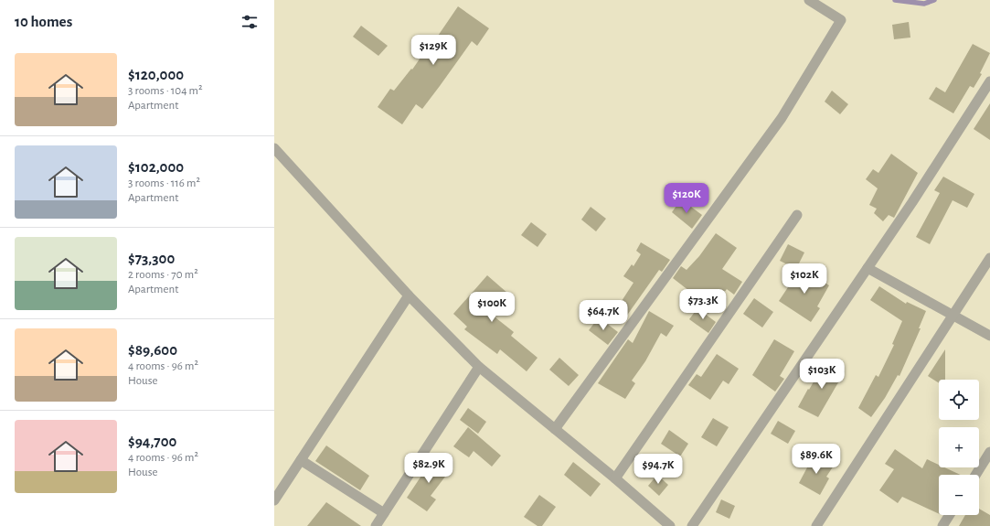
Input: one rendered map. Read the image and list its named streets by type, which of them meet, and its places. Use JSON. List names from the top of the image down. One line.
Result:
{"page":{"heading":"10 homes","price":["$129K","$120K","$102K","$73.3K","$100K","$64.7K","$103K","$89.6K","$82.9K","$94.7K"],"list":[{"name":"$120,000","note":"3 rooms · 104 m² · Apartment"},{"name":"$102,000","note":"3 rooms · 116 m² · Apartment"},{"name":"$73,300","note":"2 rooms · 70 m² · Apartment"},{"name":"$89,600","note":"4 rooms · 96 m² · House"},{"name":"$94,700","note":"4 rooms · 96 m² · House"}],"map_buttons":["+","−"]}}
